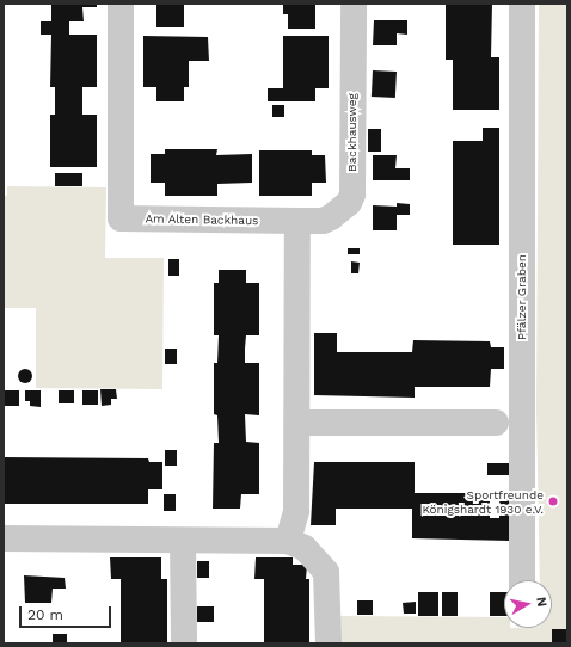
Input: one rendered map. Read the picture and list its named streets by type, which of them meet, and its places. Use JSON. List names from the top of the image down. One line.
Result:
{"streets":{"street":["Backhausweg","Am Alten Backhaus","Pfälzer Graben"]},"crossings":[["Backhausweg","Am Alten Backhaus"]],"places":["Sportfreunde Königshardt 1930 e.V."],"scale_bar":"20 m","north":"right"}
